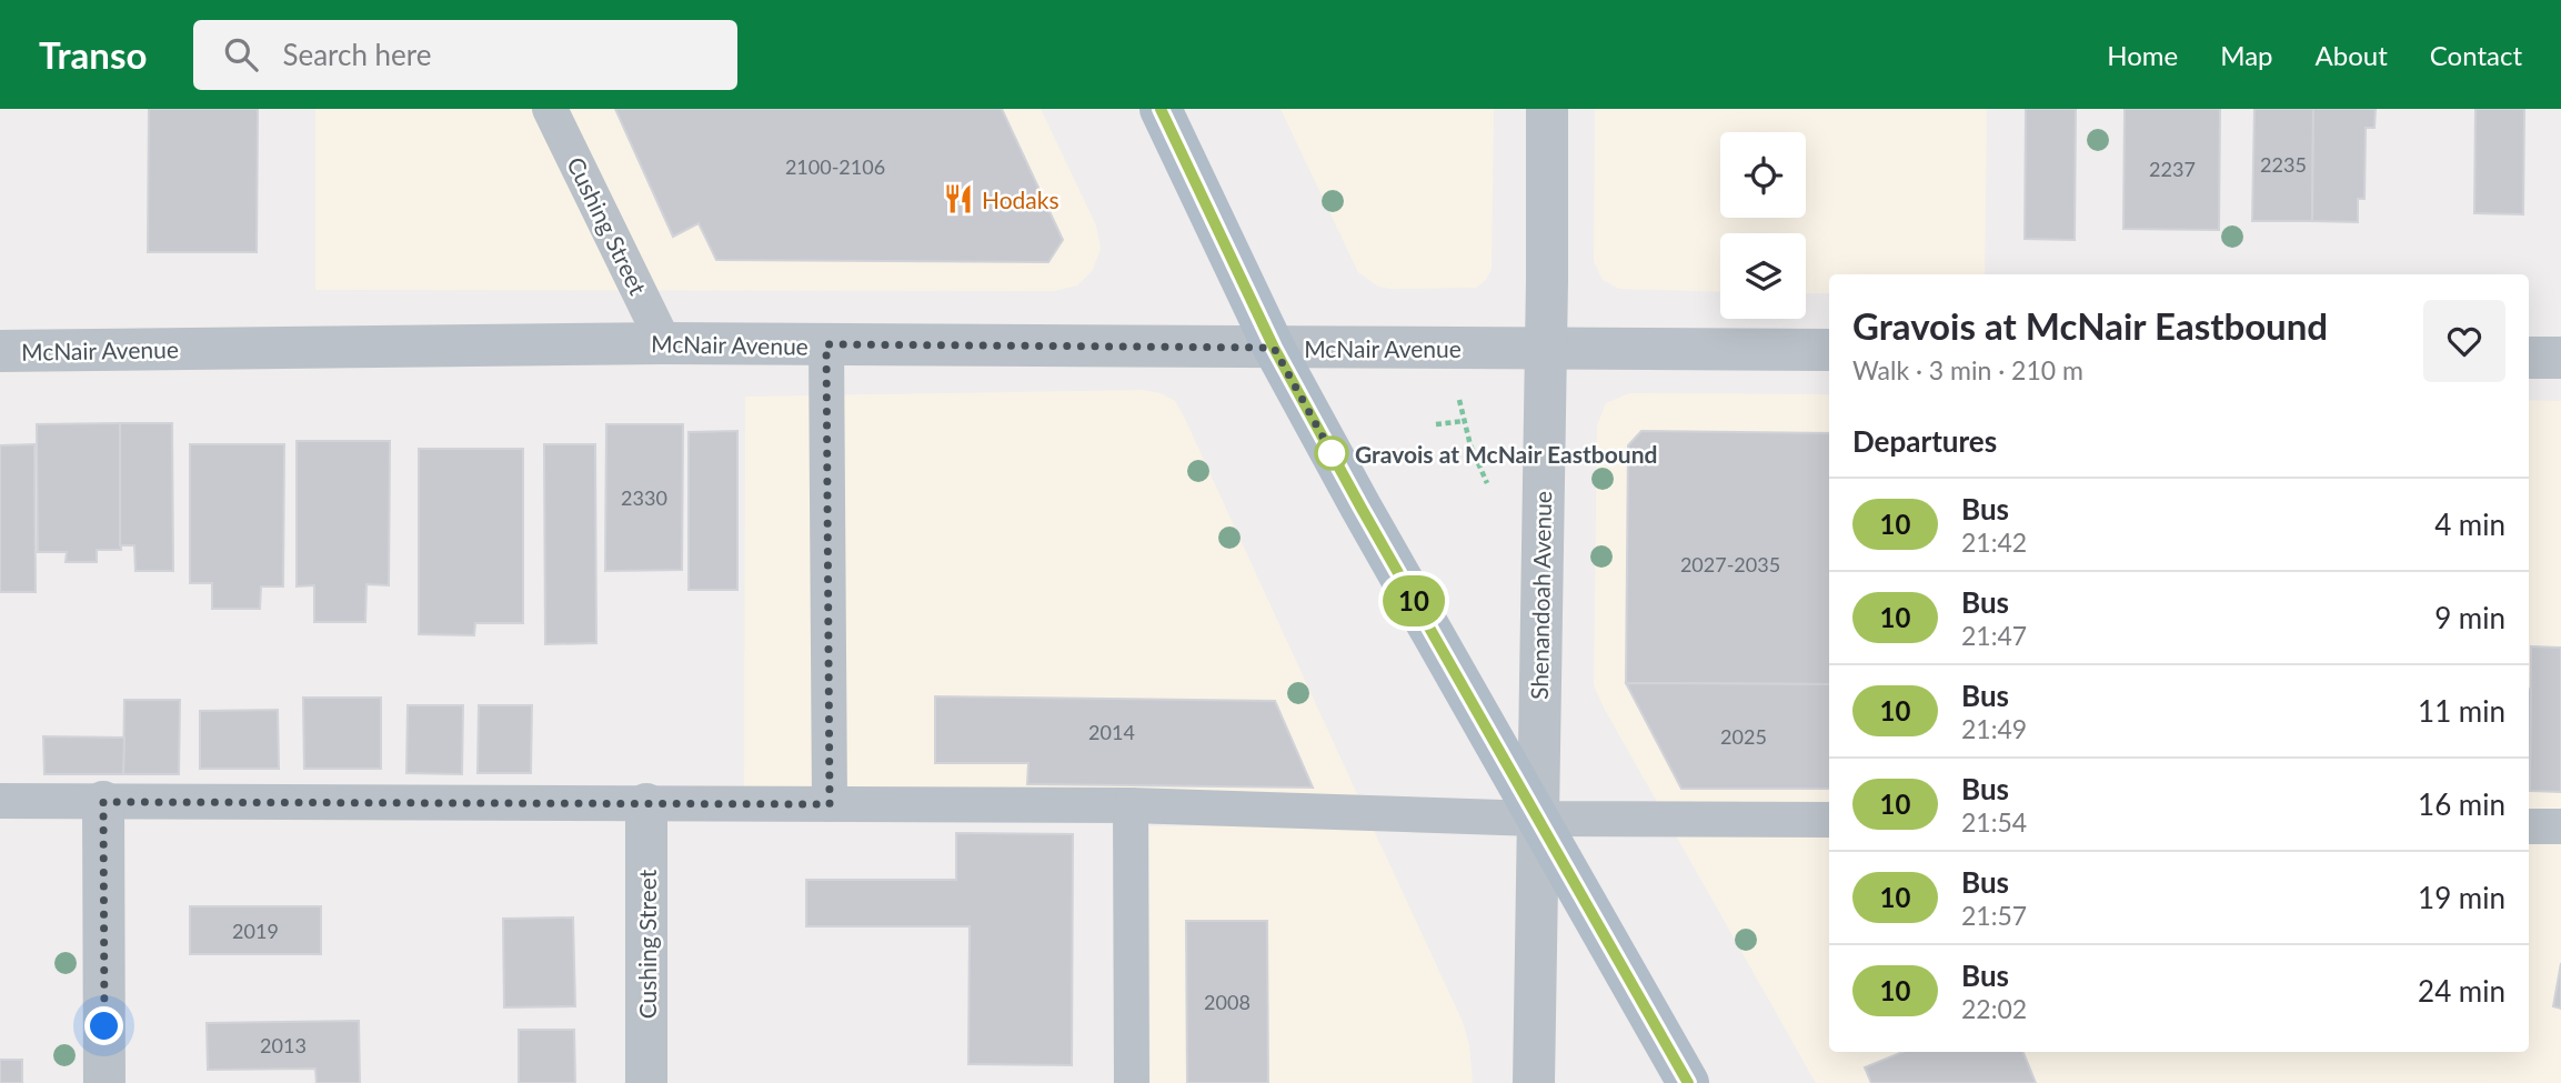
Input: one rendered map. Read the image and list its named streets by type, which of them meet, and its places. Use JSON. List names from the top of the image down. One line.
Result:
{"streets":{"street":["Cushing Street","McNair Avenue","Shenandoah Avenue"]},"crossings":[["Cushing Street","McNair Avenue"],["McNair Avenue","Shenandoah Avenue"]],"places":{"restaurant":["Hodaks"],"other":["Gravois at McNair Eastbound"]},"lines":["bus line 10"],"house_numbers":["2235","2100-2106","2237","2330","2027-2035","2014","2025","2019","2008","2013"],"page":{"header":"Transo","search":"Search here","nav":["Home","Map","About","Contact"],"on_map":"10","heading":[["Gravois at McNair Eastbound","Walk · 3 min · 210 m"],"Departures"],"list":[{"mark":"10","name":"Bus","note":"21:42","value":"4 min"},{"mark":"10","name":"Bus","note":"21:47","value":"9 min"},{"mark":"10","name":"Bus","note":"21:49","value":"11 min"},{"mark":"10","name":"Bus","note":"21:54","value":"16 min"},{"mark":"10","name":"Bus","note":"21:57","value":"19 min"},{"mark":"10","name":"Bus","note":"22:02","value":"24 min"}]}}
